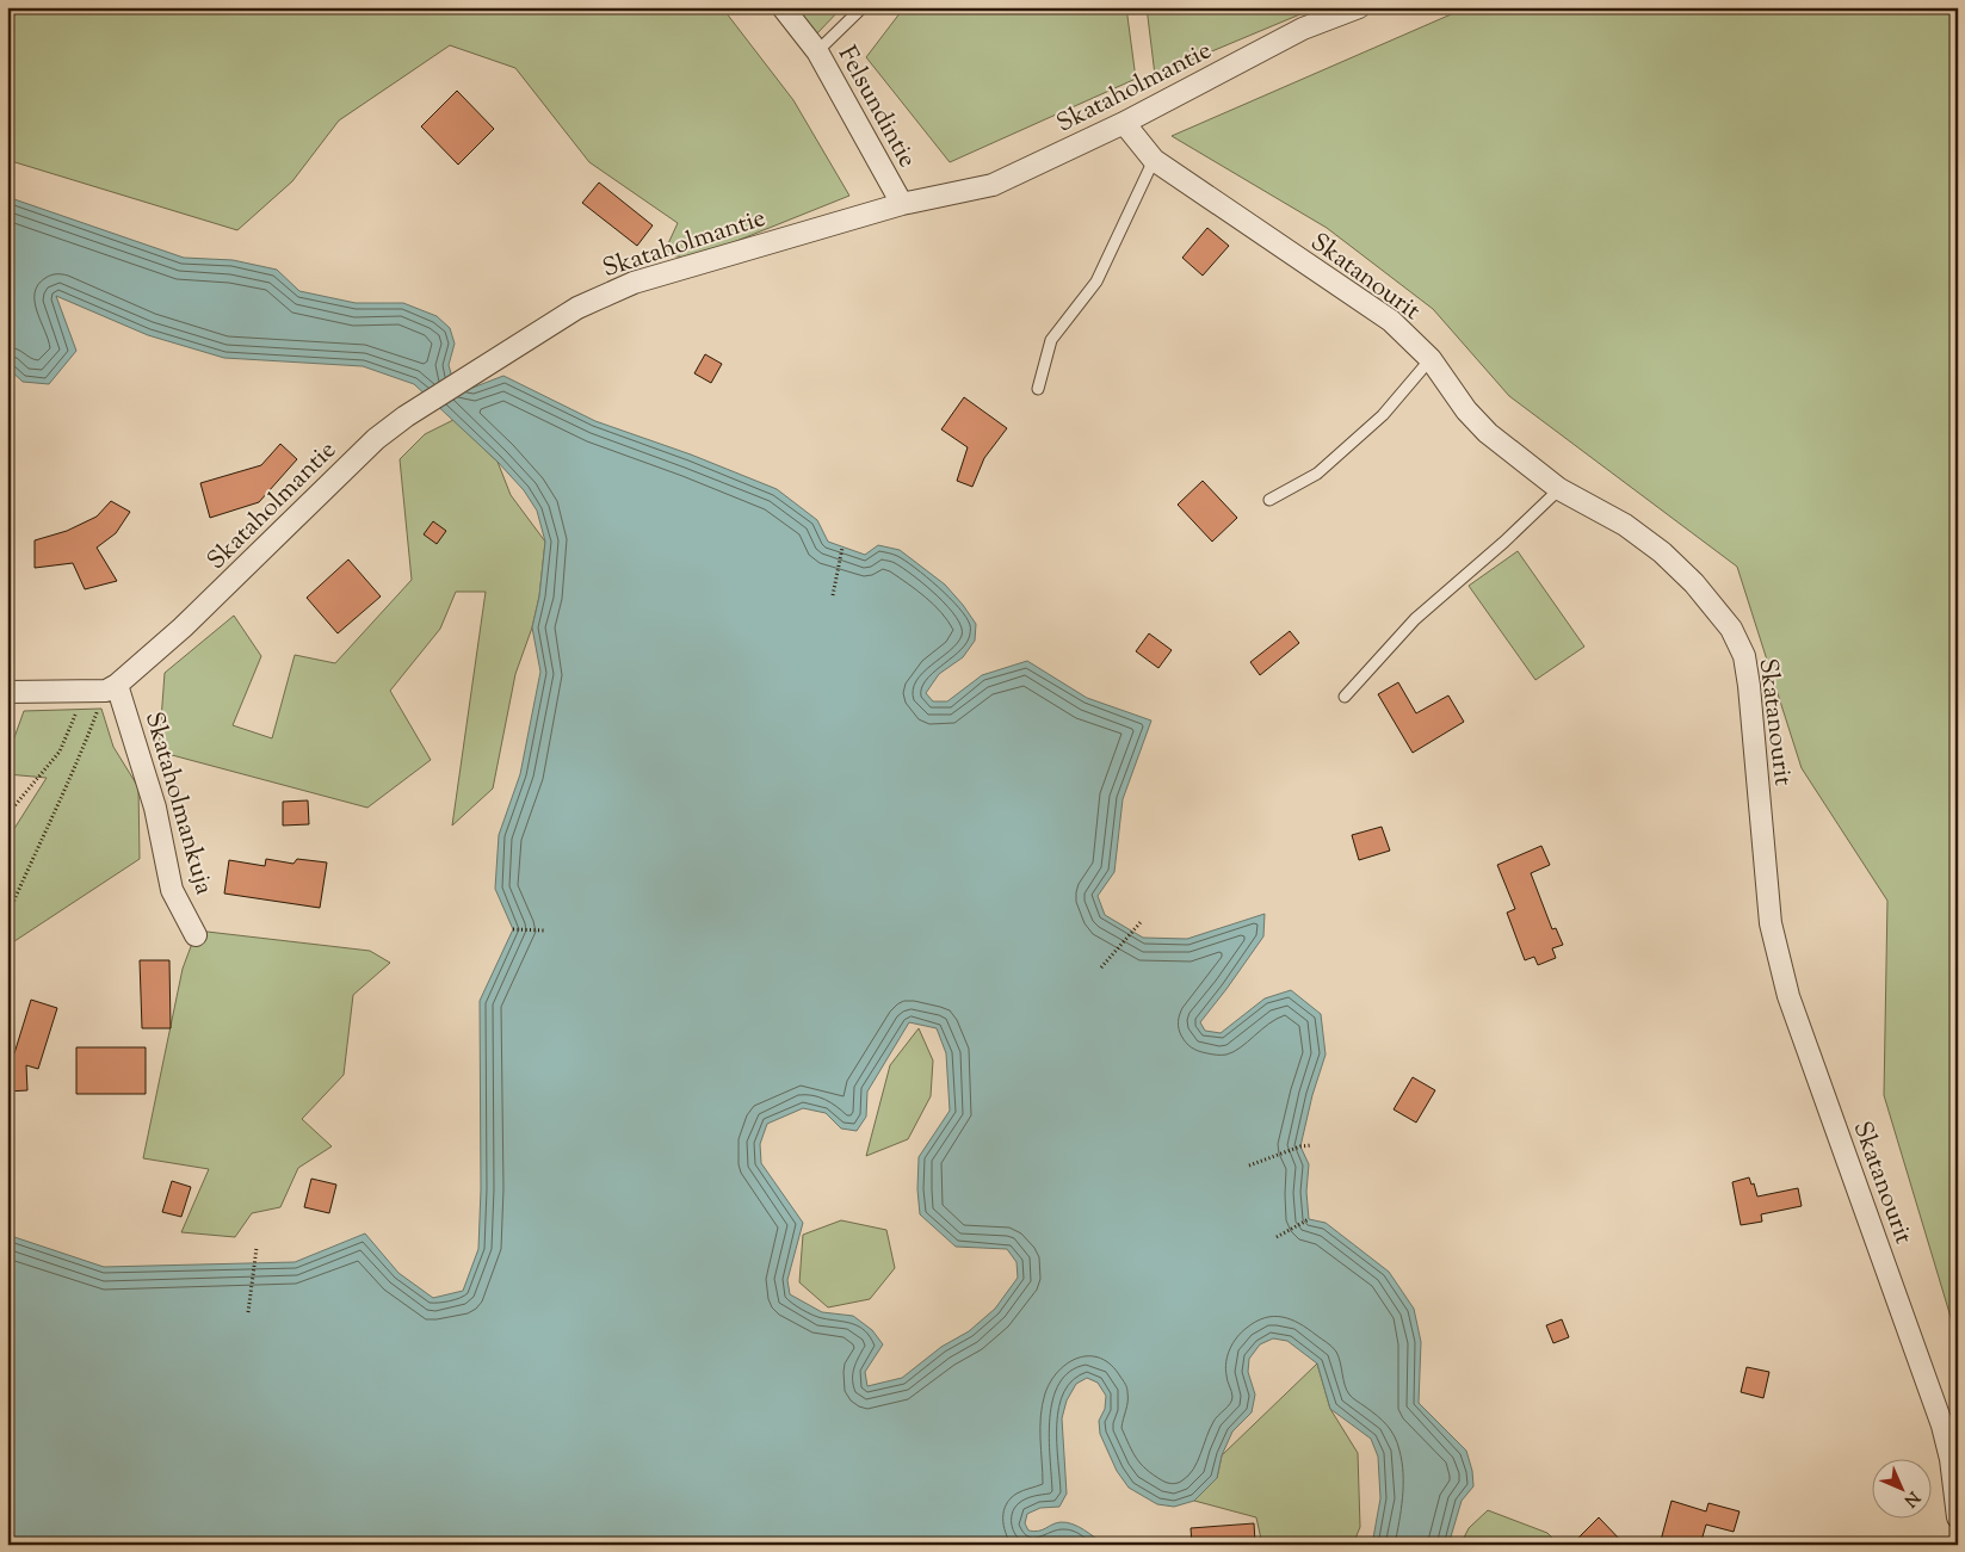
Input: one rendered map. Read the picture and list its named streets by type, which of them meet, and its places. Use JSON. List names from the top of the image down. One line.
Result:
{"streets":{"street":["Skataholmantie","Felsundintie","Skatanourit","Skataholmankuja"]},"crossings":[["Skataholmantie","Felsundintie"],["Skataholmantie","Skatanourit"],["Skataholmantie","Skataholmankuja"]],"north":"bottom right"}
